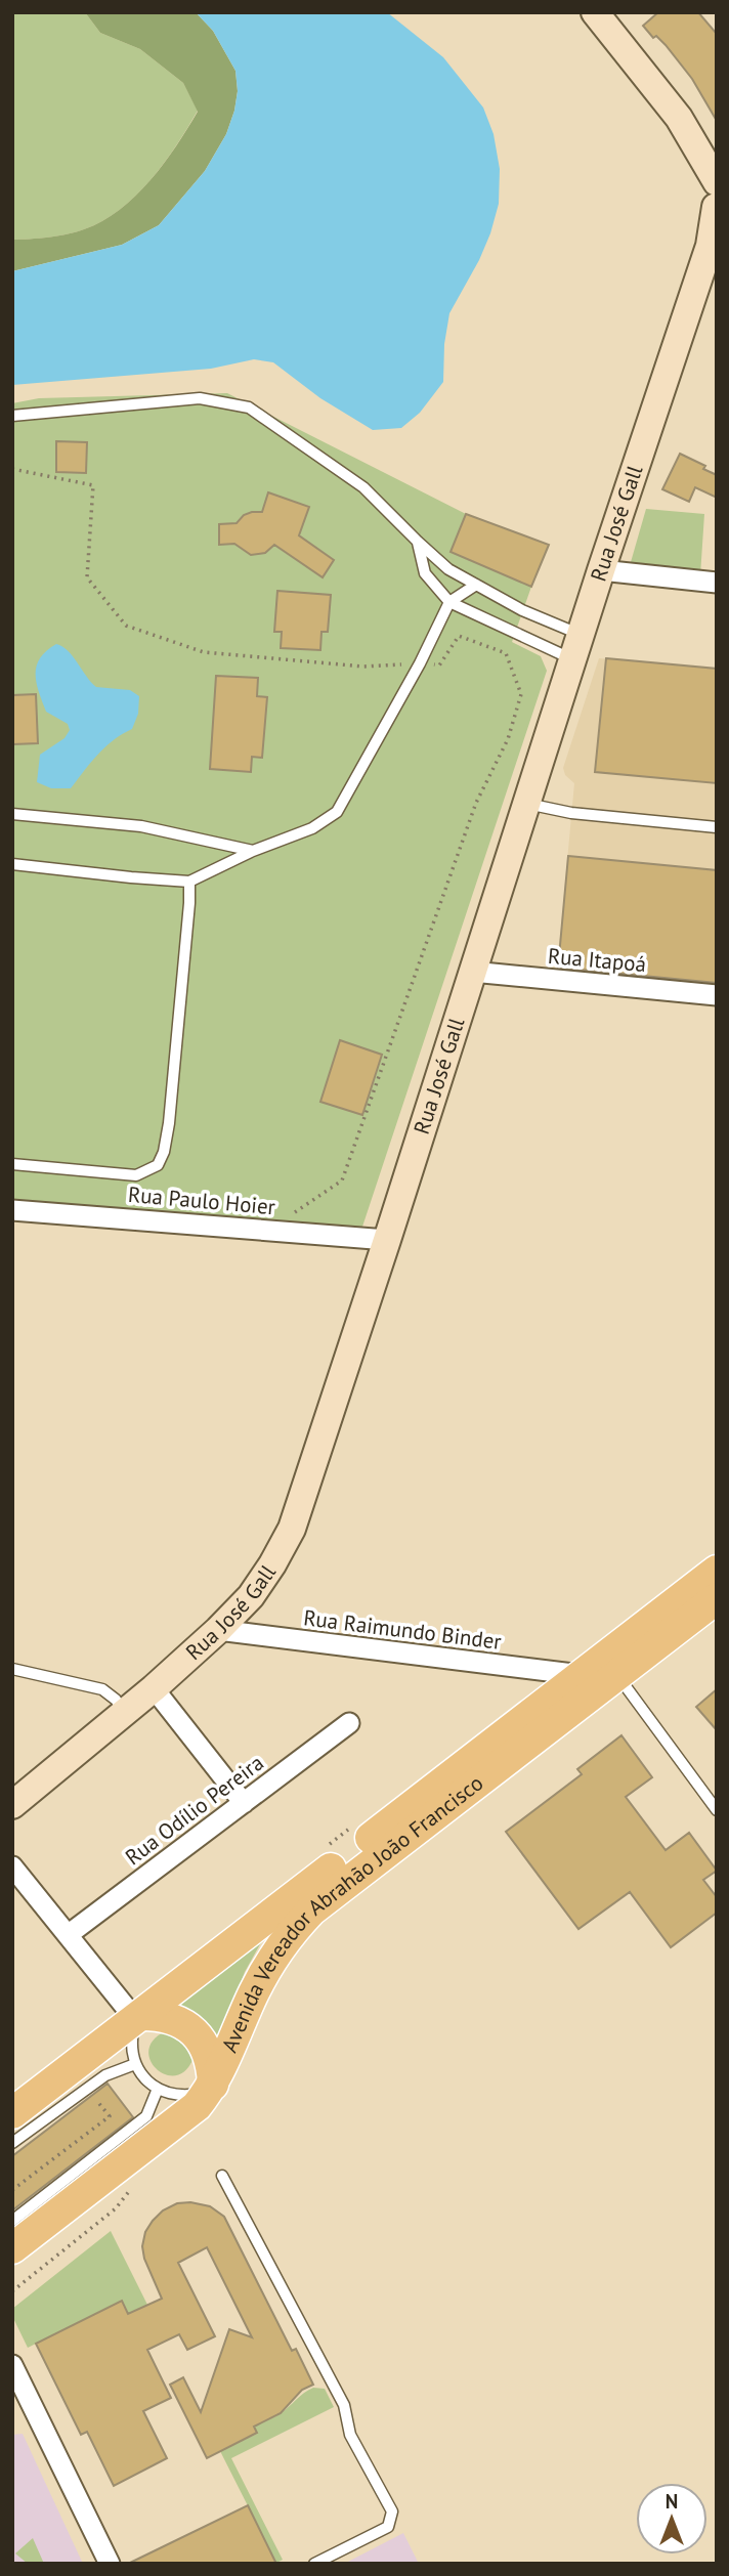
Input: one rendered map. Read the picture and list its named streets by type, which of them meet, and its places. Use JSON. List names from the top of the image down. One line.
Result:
{"streets":{"main road":["Rua José Gall","Avenida Vereador Abrahão João Francisco"],"street":["Rua Itapoá","Rua Paulo Hoier","Rua Raimundo Binder","Rua Odílio Pereira"]},"crossings":[["Rua José Gall","Rua Itapoá"],["Rua José Gall","Rua Paulo Hoier"],["Rua José Gall","Rua Raimundo Binder"],["Rua Raimundo Binder","Avenida Vereador Abrahão João Francisco"]],"north":"top"}
